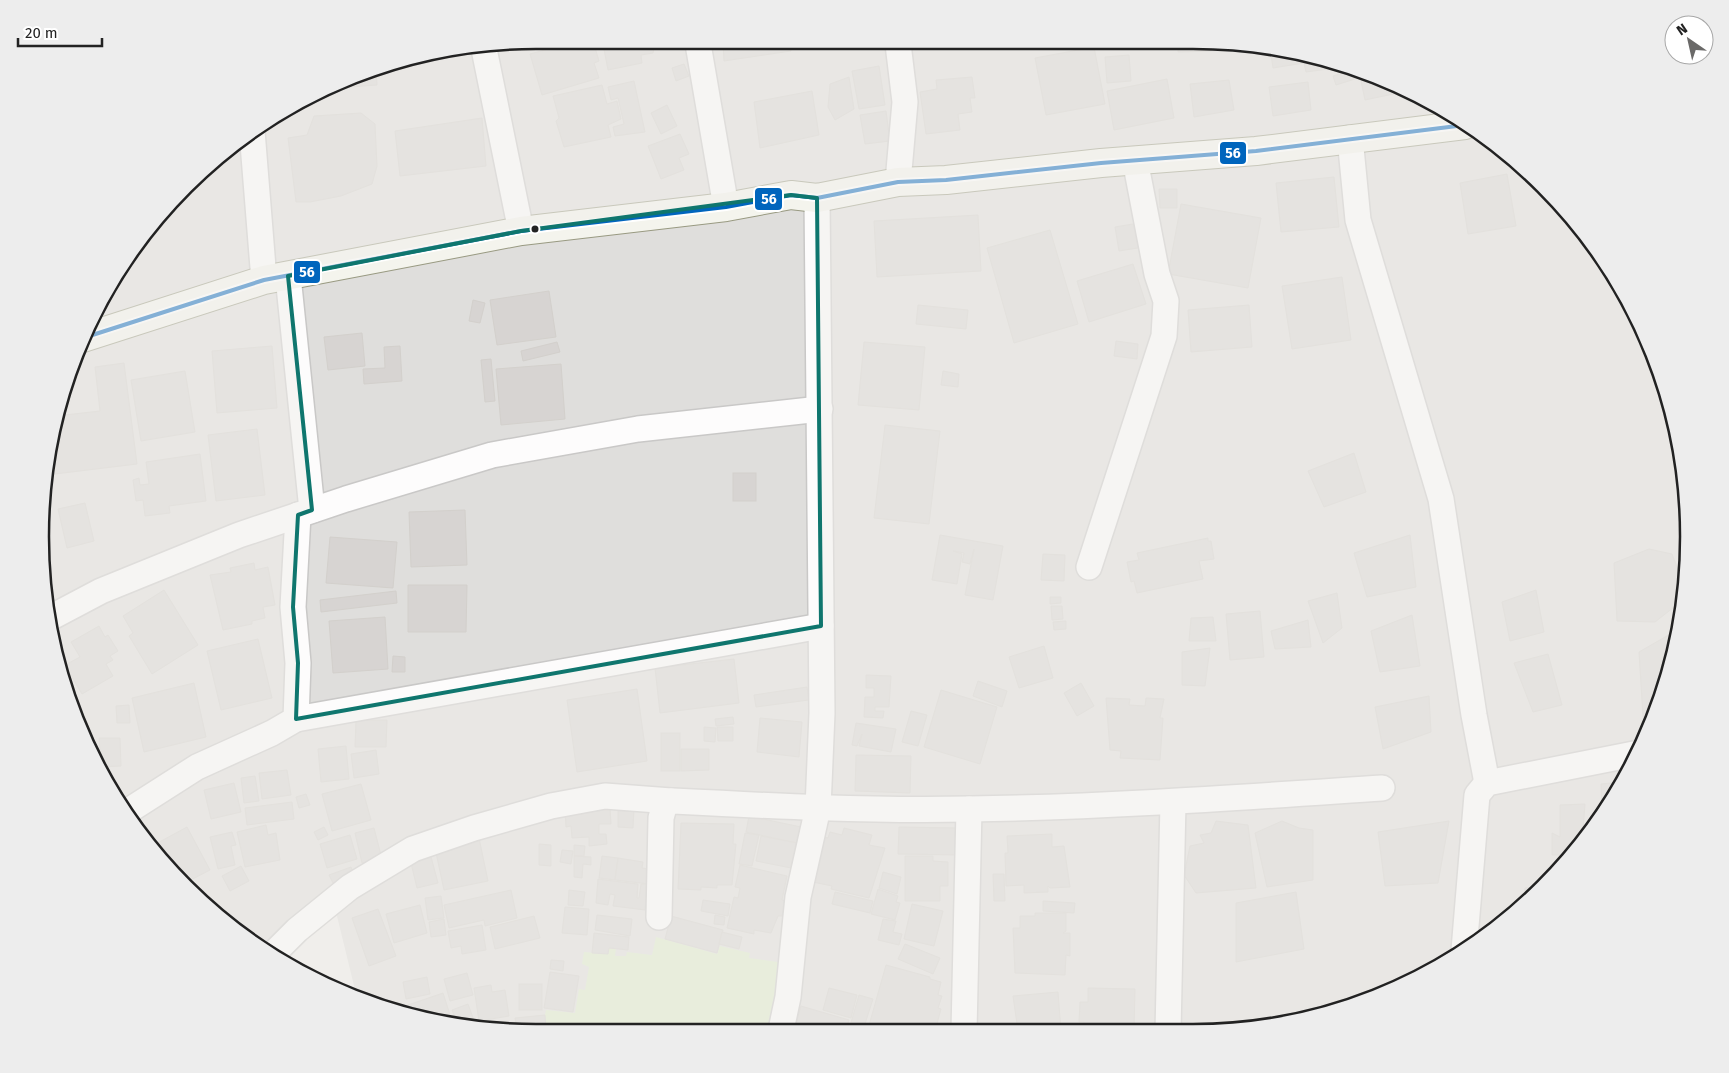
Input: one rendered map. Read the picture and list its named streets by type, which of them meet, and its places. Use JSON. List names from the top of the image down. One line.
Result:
{"lines":["transit line 56"],"scale_bar":"20 m","north":"top left"}
